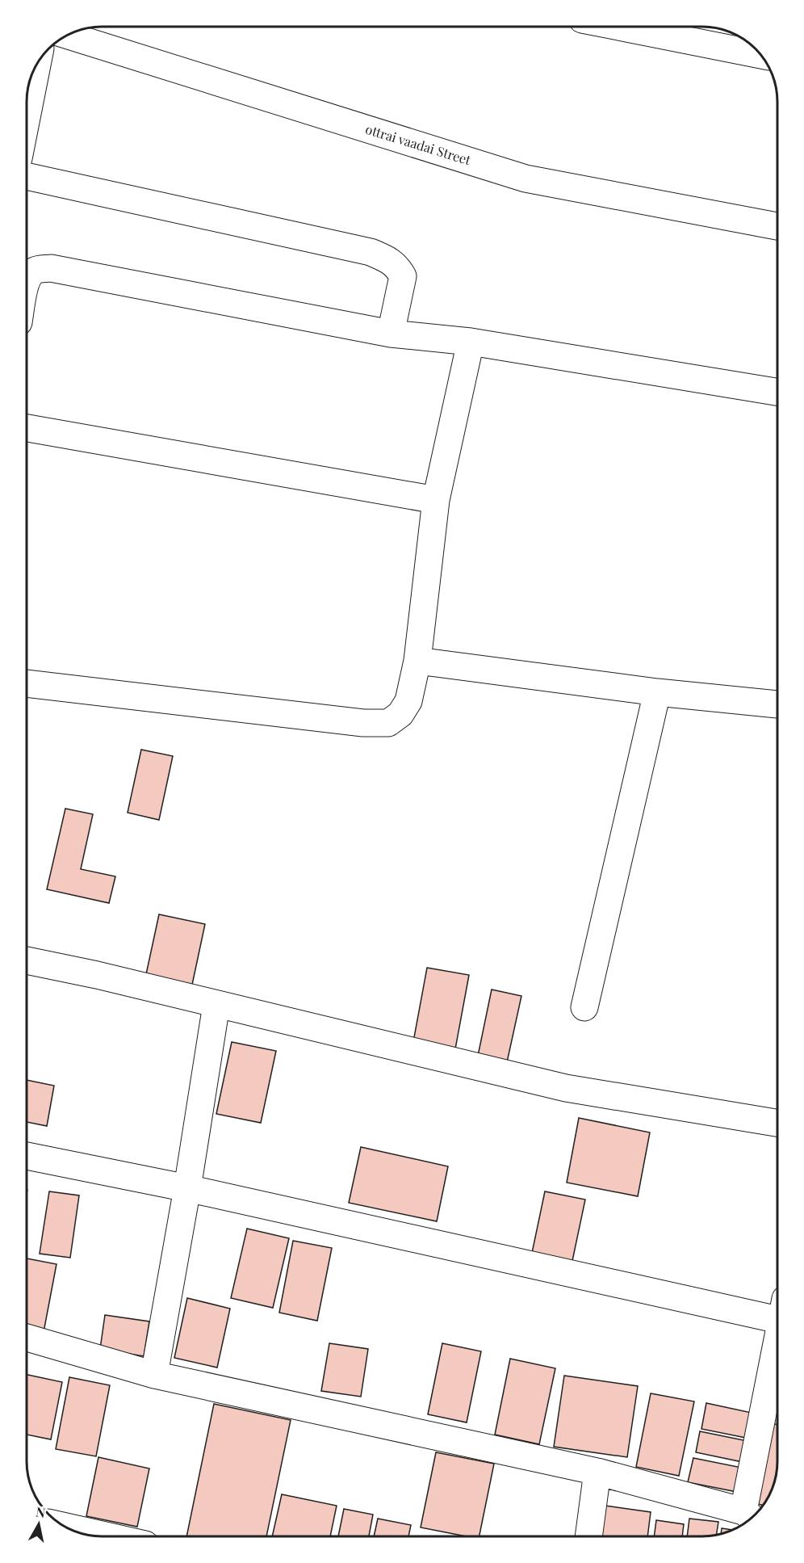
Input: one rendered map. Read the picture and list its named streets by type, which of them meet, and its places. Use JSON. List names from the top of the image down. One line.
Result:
{"streets":{"street":["ottrai vaadai Street"]},"north":"top"}
